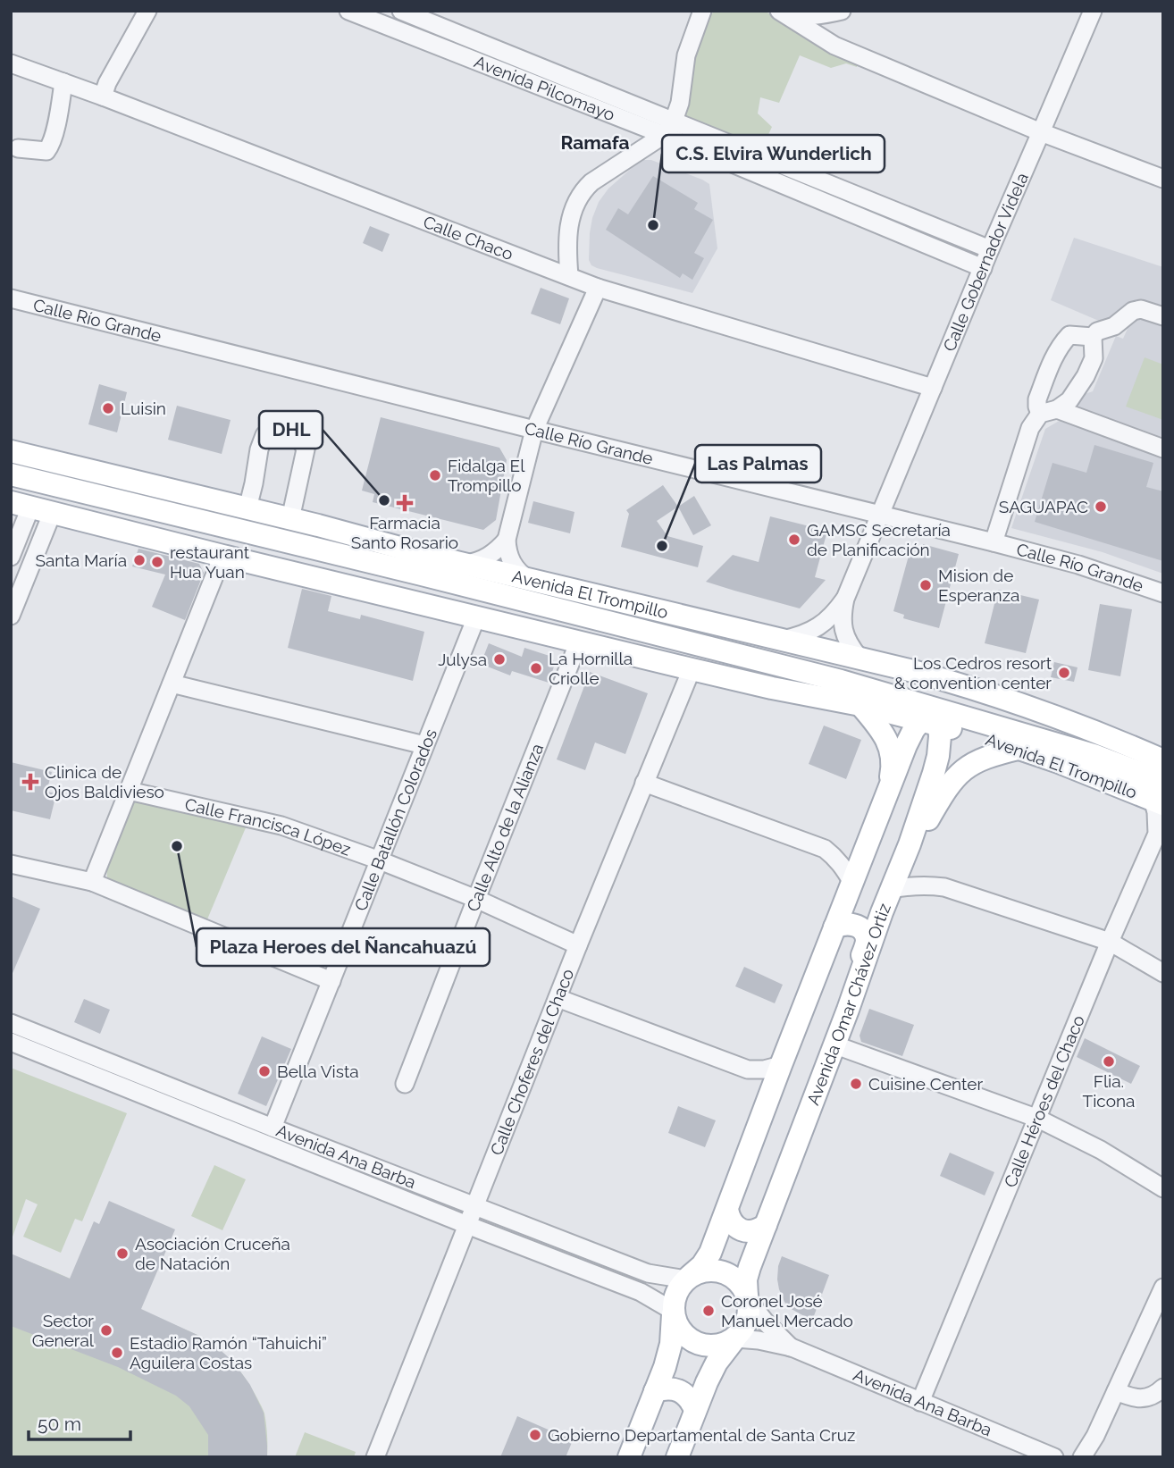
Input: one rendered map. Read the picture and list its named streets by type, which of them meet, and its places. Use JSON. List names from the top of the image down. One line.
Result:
{"streets":{"main road":["Avenida El Trompillo","Avenida Omar Chávez Ortiz"],"street":["Avenida Pilcomayo","Calle Chaco","Calle Gobernador Videla","Calle Río Grande","Calle Batallón Colorados","Calle Francisca López","Calle Alto de la Alianza","Calle Choferes del Chaco","Calle Héroes del Chaco","Avenida Ana Barba"]},"crossings":[["Avenida Pilcomayo","Calle Gobernador Videla"],["Calle Chaco","Calle Gobernador Videla"],["Calle Gobernador Videla","Calle Río Grande"],["Avenida El Trompillo","Calle Batallón Colorados"],["Avenida El Trompillo","Calle Alto de la Alianza"],["Avenida El Trompillo","Avenida Omar Chávez Ortiz"],["Avenida El Trompillo","Calle Choferes del Chaco"],["Avenida El Trompillo","Calle Héroes del Chaco"],["Calle Batallón Colorados","Calle Francisca López"],["Calle Batallón Colorados","Avenida Ana Barba"],["Calle Francisca López","Calle Alto de la Alianza"],["Calle Francisca López","Calle Choferes del Chaco"],["Avenida Omar Chávez Ortiz","Avenida Ana Barba"],["Calle Choferes del Chaco","Avenida Ana Barba"],["Calle Héroes del Chaco","Avenida Ana Barba"]],"districts":["Ramafa"],"places":{"other":["C.S. Elvira Wunderlich","Luisin","Fidalga El Trompillo","DHL","SAGUAPAC","GAMSC Secretaría de Planificación","Las Palmas","Santa María","restaurant Hua Yuan","Mision de Esperanza","Julysa","La Hornilla Criolle","Los Cedros resort & convention center","Plaza Heroes del Ñancahuazú","Flia. Ticona","Bella Vista","Cuisine Center","Asociación Cruceña de Natación","Coronel José Manuel Mercado","Sector General","Estadio Ramón “Tahuichi” Aguilera Costas","Gobierno Departamental de Santa Cruz"],"health":["Farmacia Santo Rosario","Clinica de Ojos Baldivieso"]},"scale_bar":"50 m"}
